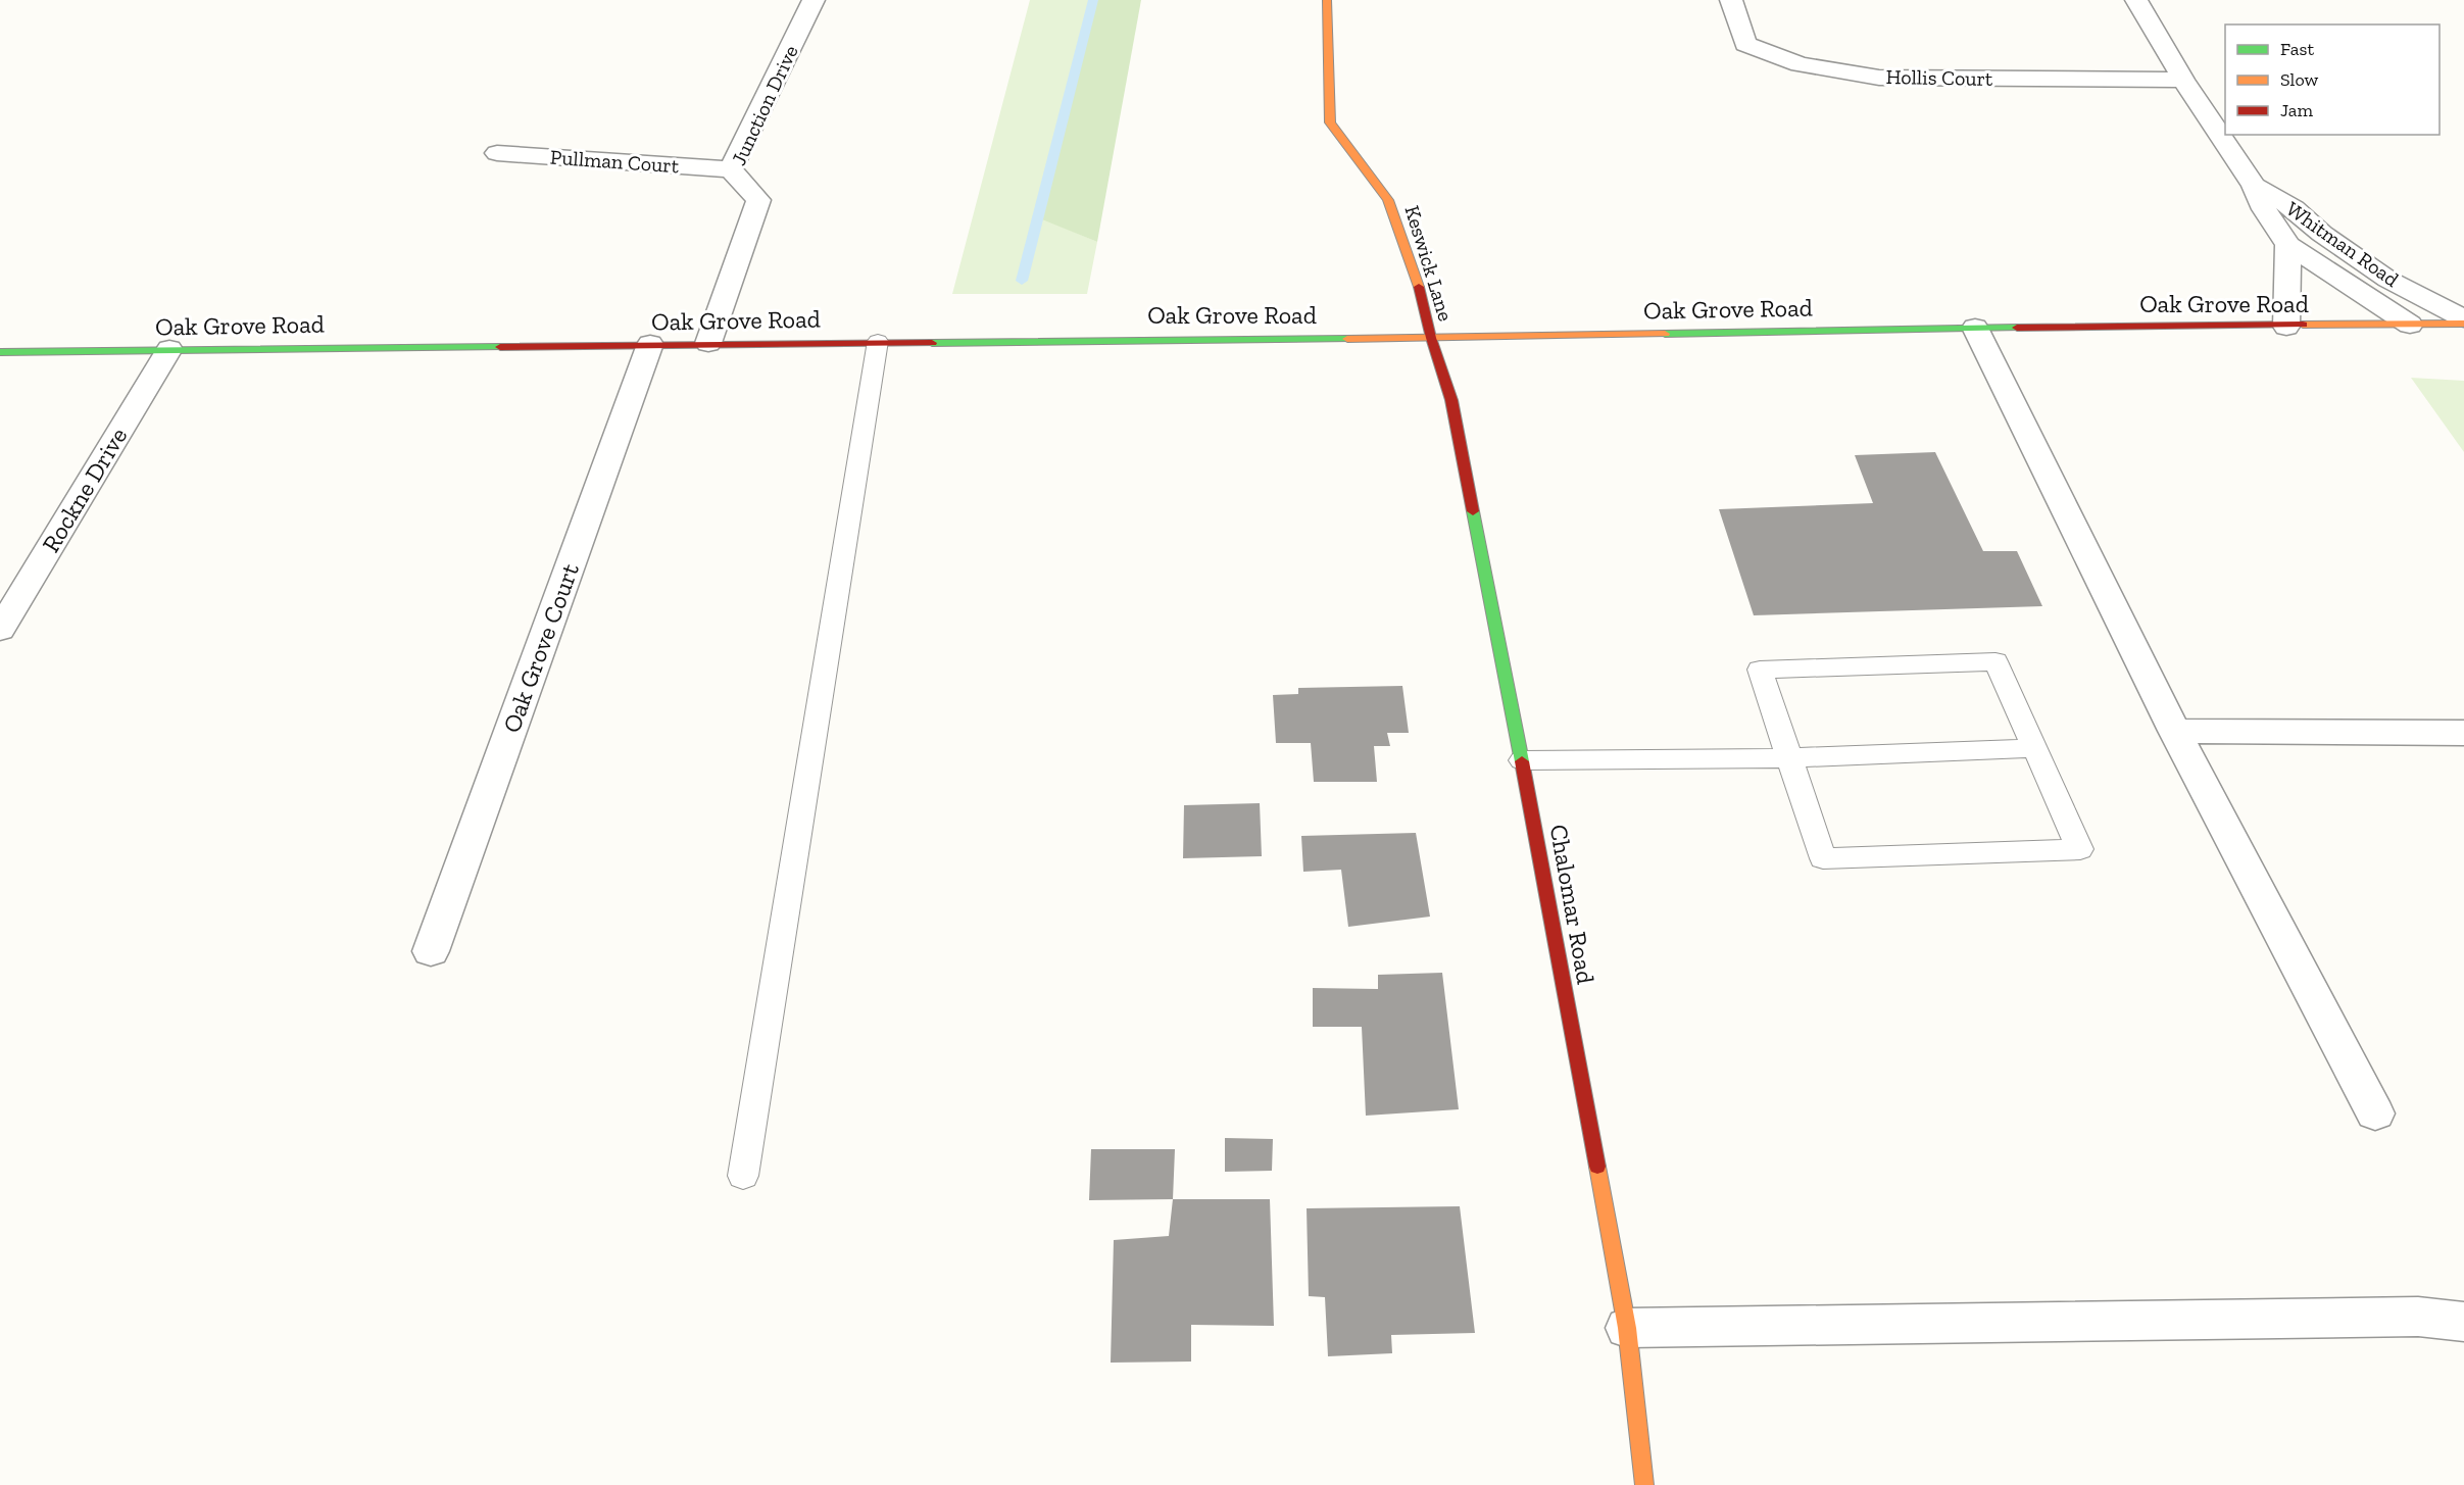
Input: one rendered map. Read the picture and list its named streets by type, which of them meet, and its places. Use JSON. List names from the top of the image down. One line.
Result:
{"streets":{"main road":["Whitman Road","Keswick Lane","Oak Grove Road","Chalomar Road"],"street":["Hollis Court","Junction Drive","Pullman Court","Rockne Drive","Oak Grove Court"]},"crossings":[["Hollis Court","Whitman Road"],["Junction Drive","Pullman Court"],["Junction Drive","Oak Grove Road"],["Whitman Road","Oak Grove Road"],["Keswick Lane","Oak Grove Road"],["Keswick Lane","Chalomar Road"],["Oak Grove Road","Rockne Drive"],["Oak Grove Road","Oak Grove Court"],["Oak Grove Road","Chalomar Road"]],"legend":["Fast","Slow","Jam"]}
